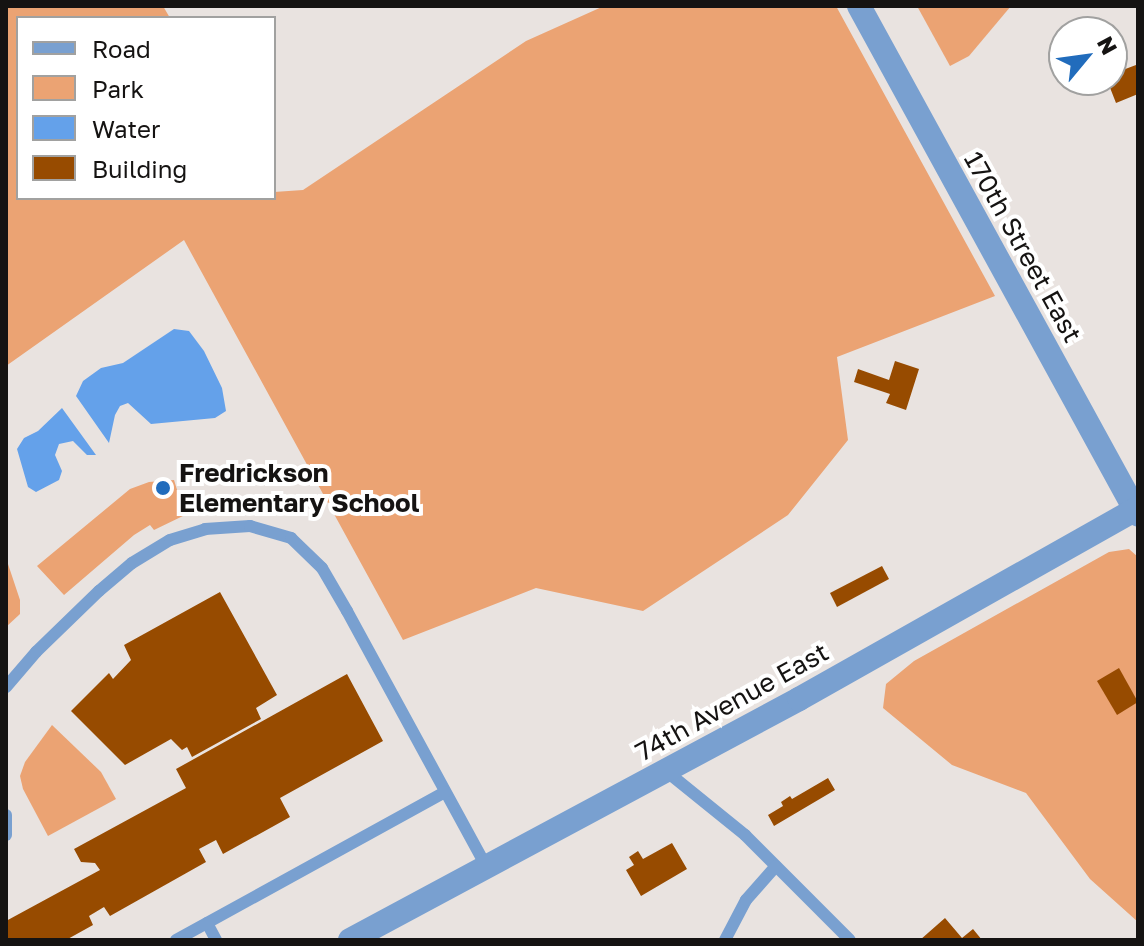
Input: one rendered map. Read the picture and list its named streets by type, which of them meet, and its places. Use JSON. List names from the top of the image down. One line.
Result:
{"streets":{"street":["170th Street East","74th Avenue East"]},"crossings":[["170th Street East","74th Avenue East"]],"places":["Fredrickson Elementary School"],"legend":["Road","Park","Water","Building"],"north":"top right"}
